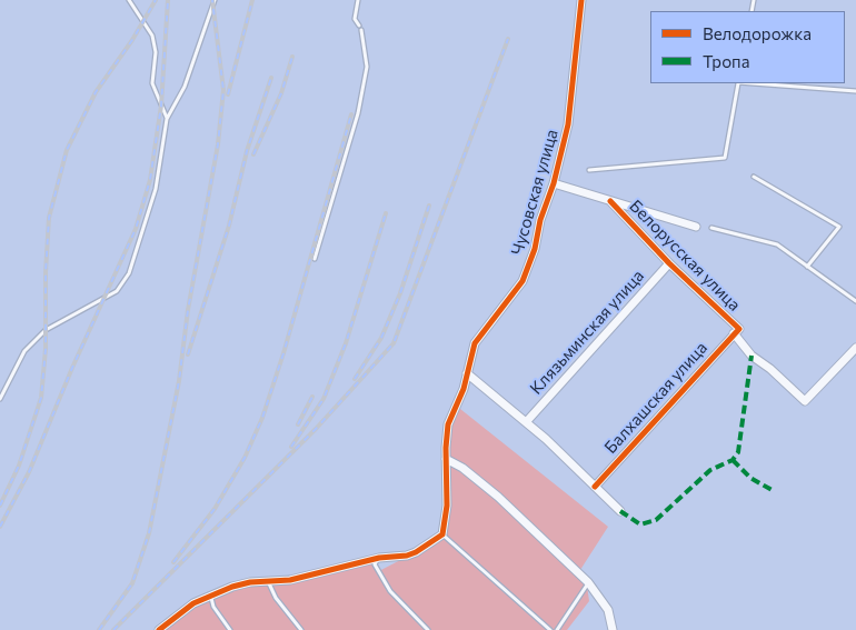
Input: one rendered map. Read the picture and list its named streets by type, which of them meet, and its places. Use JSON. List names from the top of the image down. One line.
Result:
{"streets":{"street":["Чусовская улица","Белорусская улица","Клязьминская улица","Балхашская улица"]},"crossings":[["Белорусская улица","Клязьминская улица"],["Белорусская улица","Балхашская улица"]],"legend":["Велодорожка","Тропа"]}
